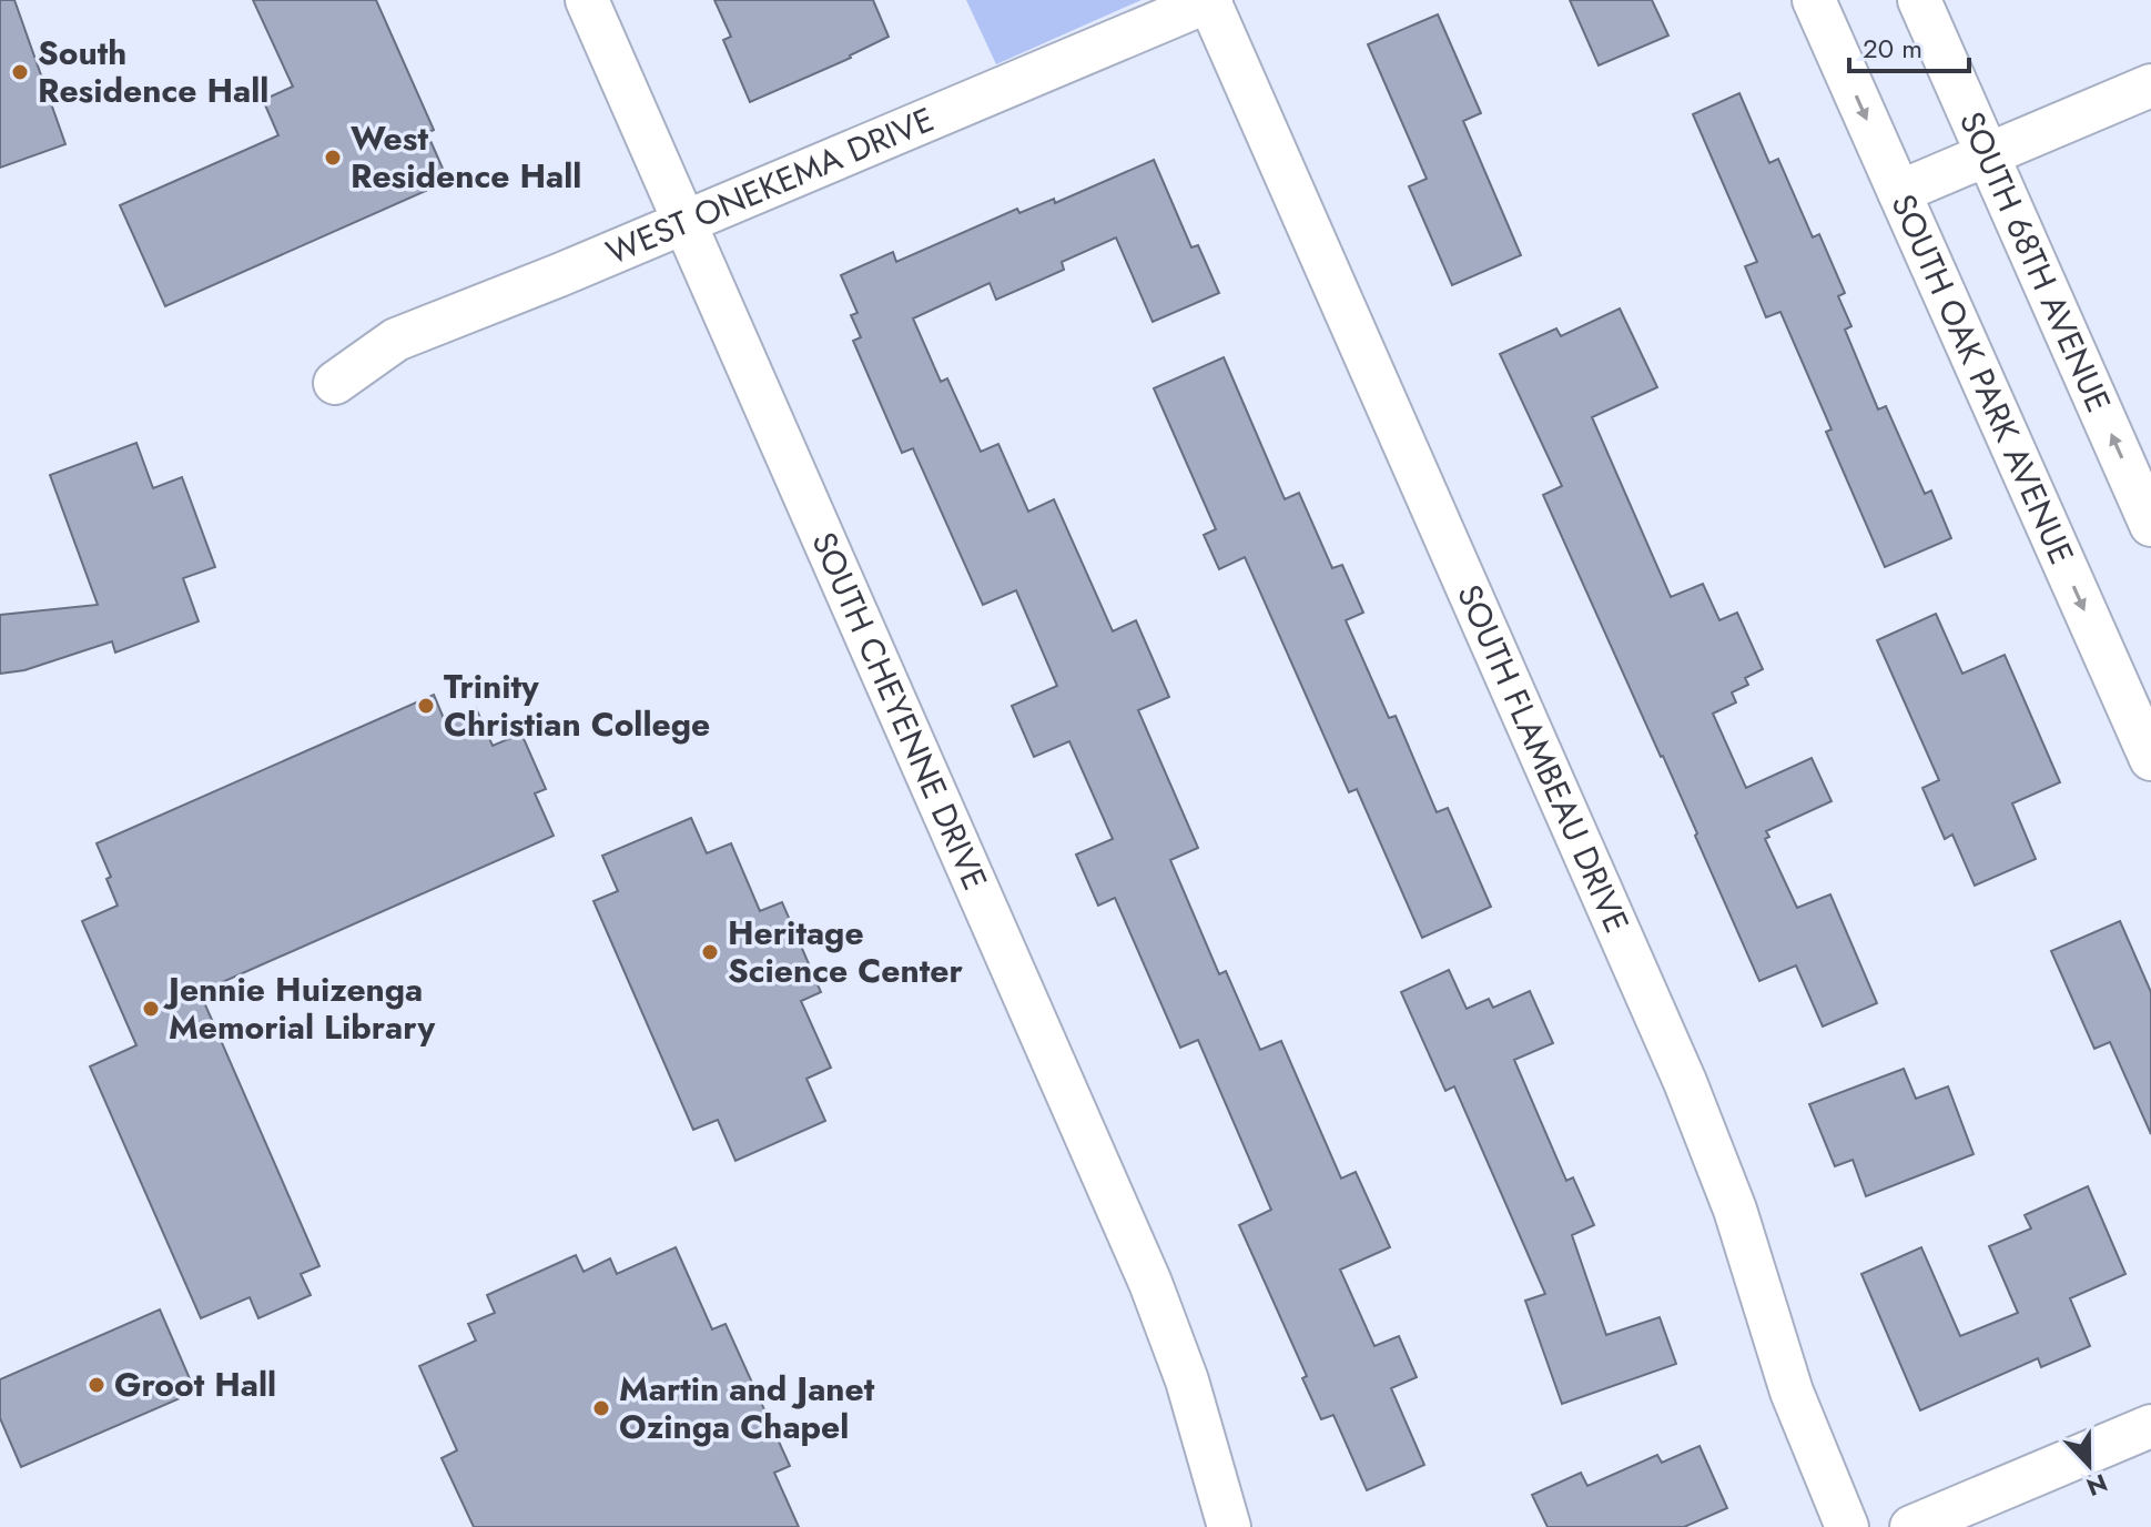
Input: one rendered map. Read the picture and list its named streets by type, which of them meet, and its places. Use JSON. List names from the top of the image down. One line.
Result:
{"streets":{"street":["WEST ONEKEMA DRIVE","SOUTH 68TH AVENUE","SOUTH OAK PARK AVENUE","SOUTH CHEYENNE DRIVE","SOUTH FLAMBEAU DRIVE"]},"crossings":[["WEST ONEKEMA DRIVE","SOUTH CHEYENNE DRIVE"],["WEST ONEKEMA DRIVE","SOUTH FLAMBEAU DRIVE"]],"one_way":["SOUTH 68TH AVENUE","SOUTH OAK PARK AVENUE"],"places":["South Residence Hall","West Residence Hall","Trinity Christian College","Heritage Science Center","Jennie Huizenga Memorial Library","Groot Hall","Martin and Janet Ozinga Chapel"],"scale_bar":"20 m","north":"bottom"}
